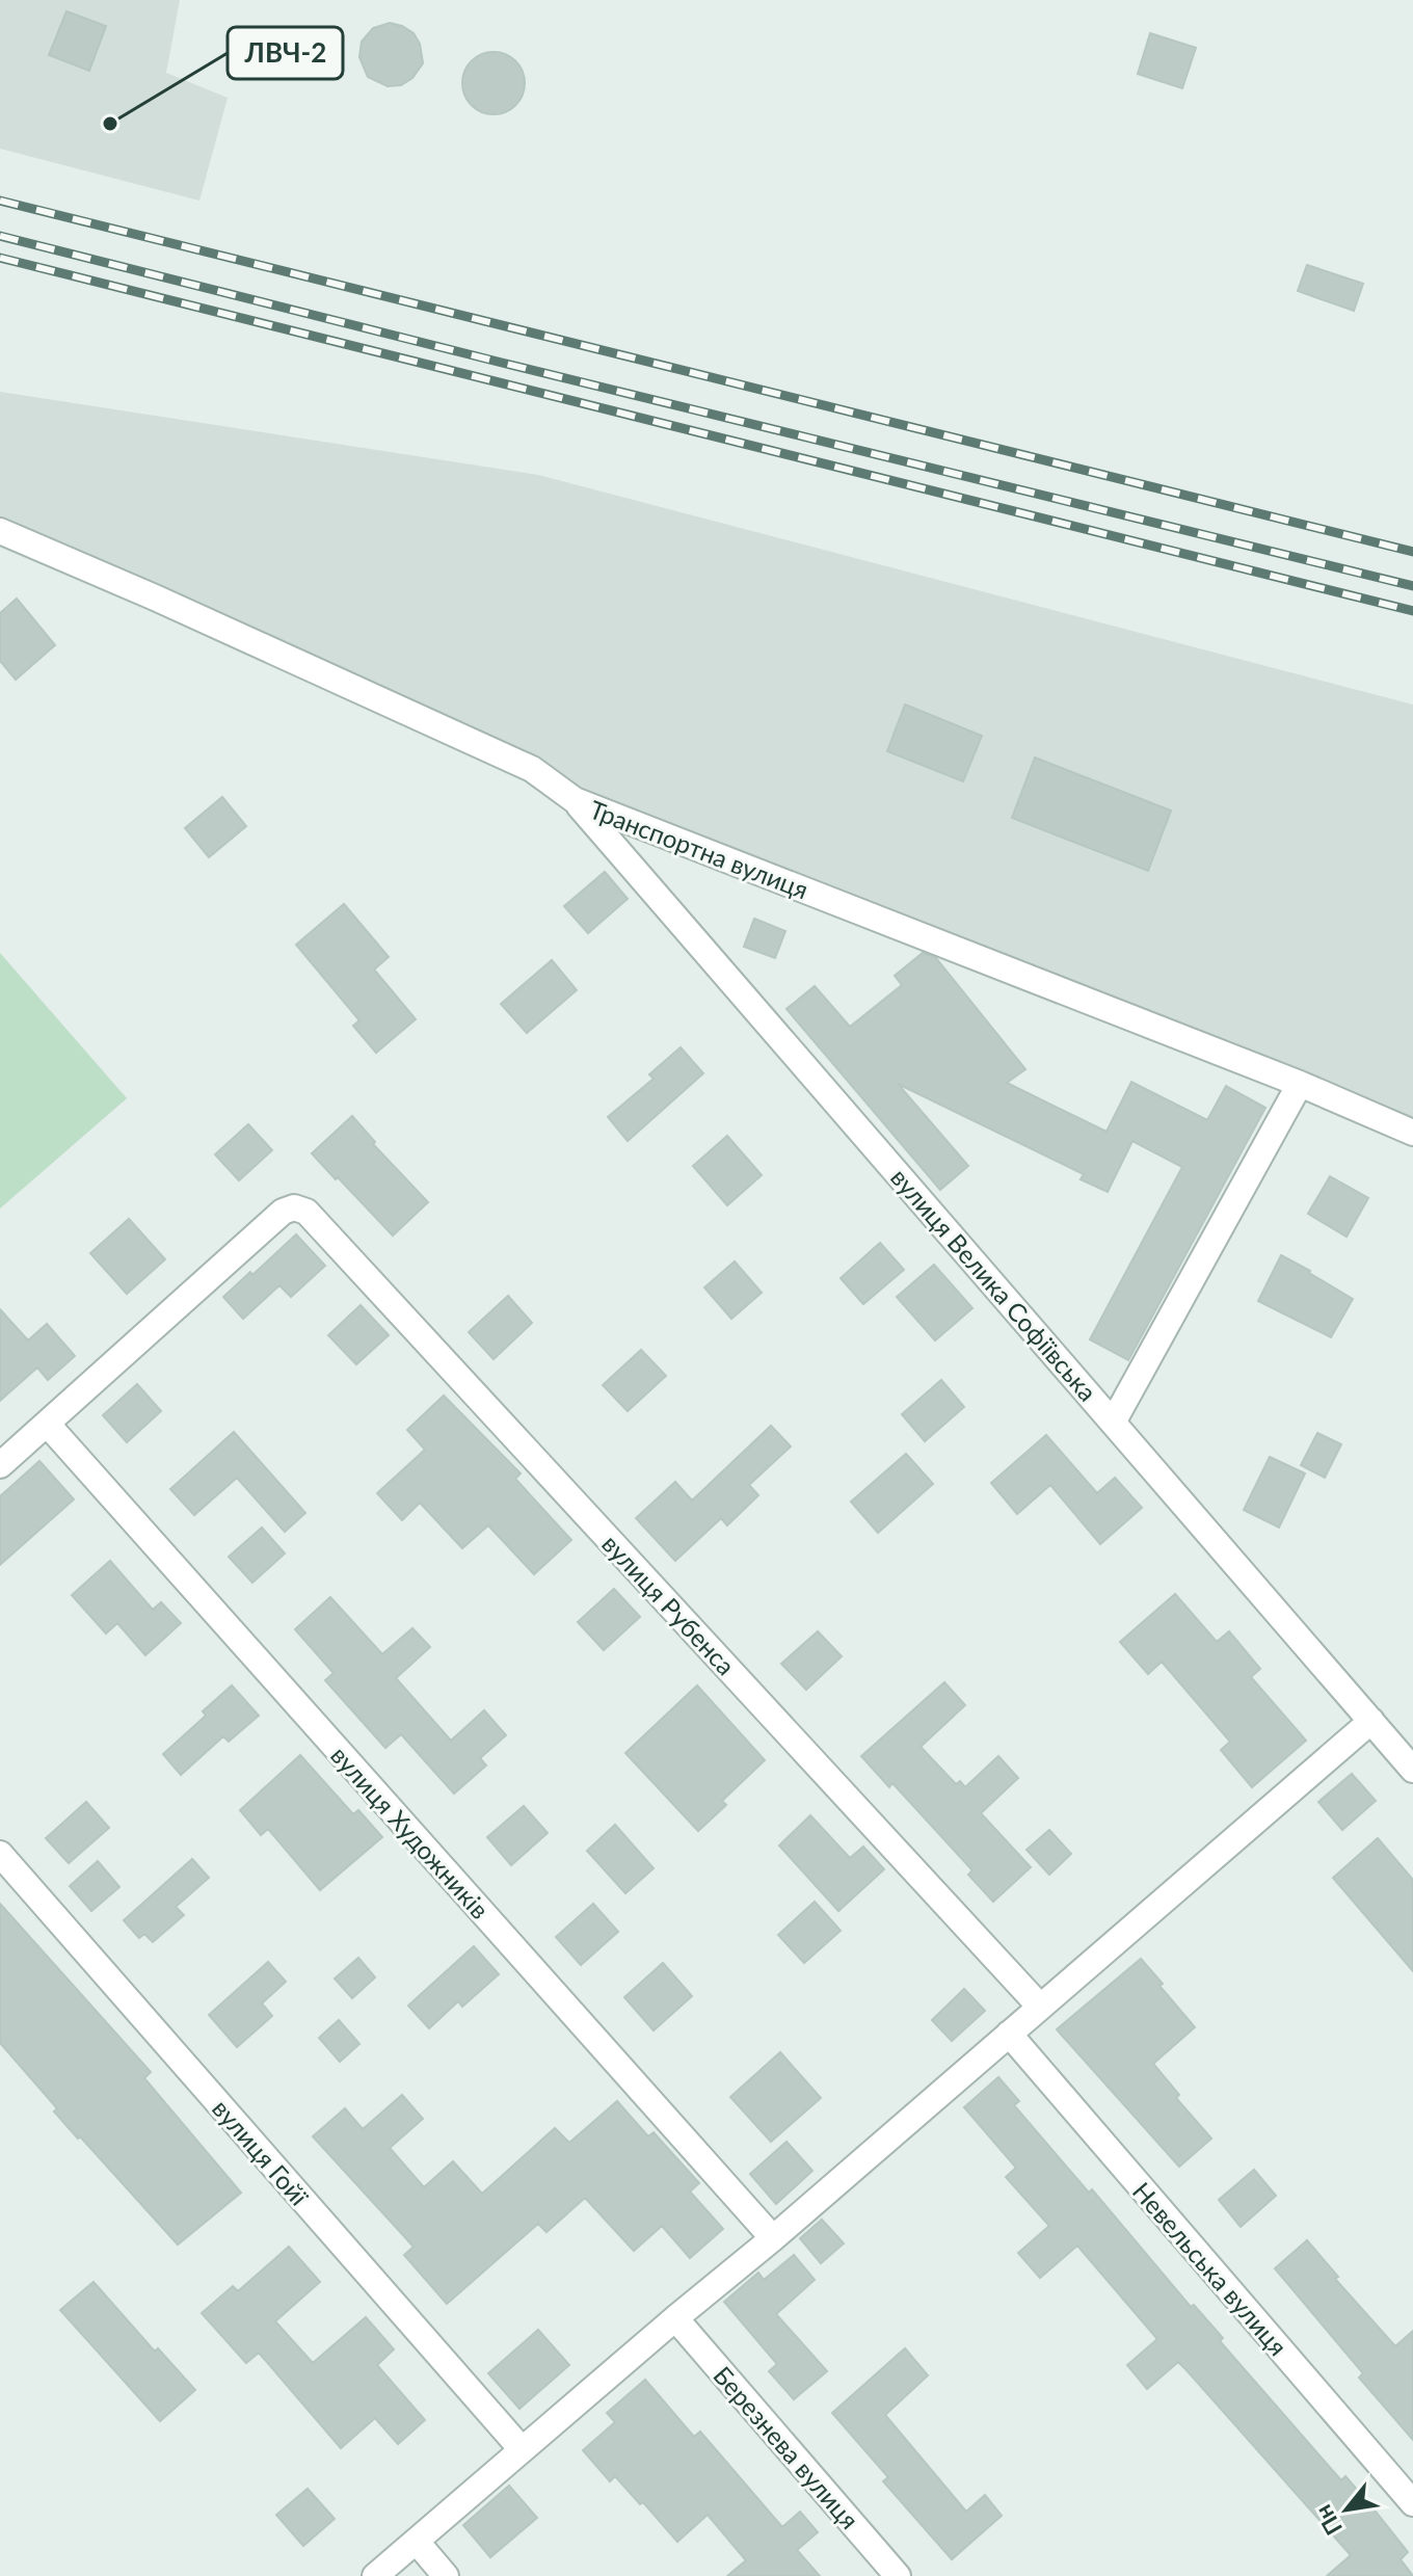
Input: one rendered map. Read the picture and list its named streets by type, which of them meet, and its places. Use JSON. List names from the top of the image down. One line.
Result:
{"streets":{"street":["Транспортна вулиця","вулиця Велика Софіївська","вулиця Рубенса","вулиця Художників","вулиця Гойї","Невельська вулиця","Березнева вулиця"]},"crossings":[["Транспортна вулиця","вулиця Велика Софіївська"],["вулиця Рубенса","вулиця Художників"]],"places":["ЛВЧ-2"],"north":"bottom left"}
